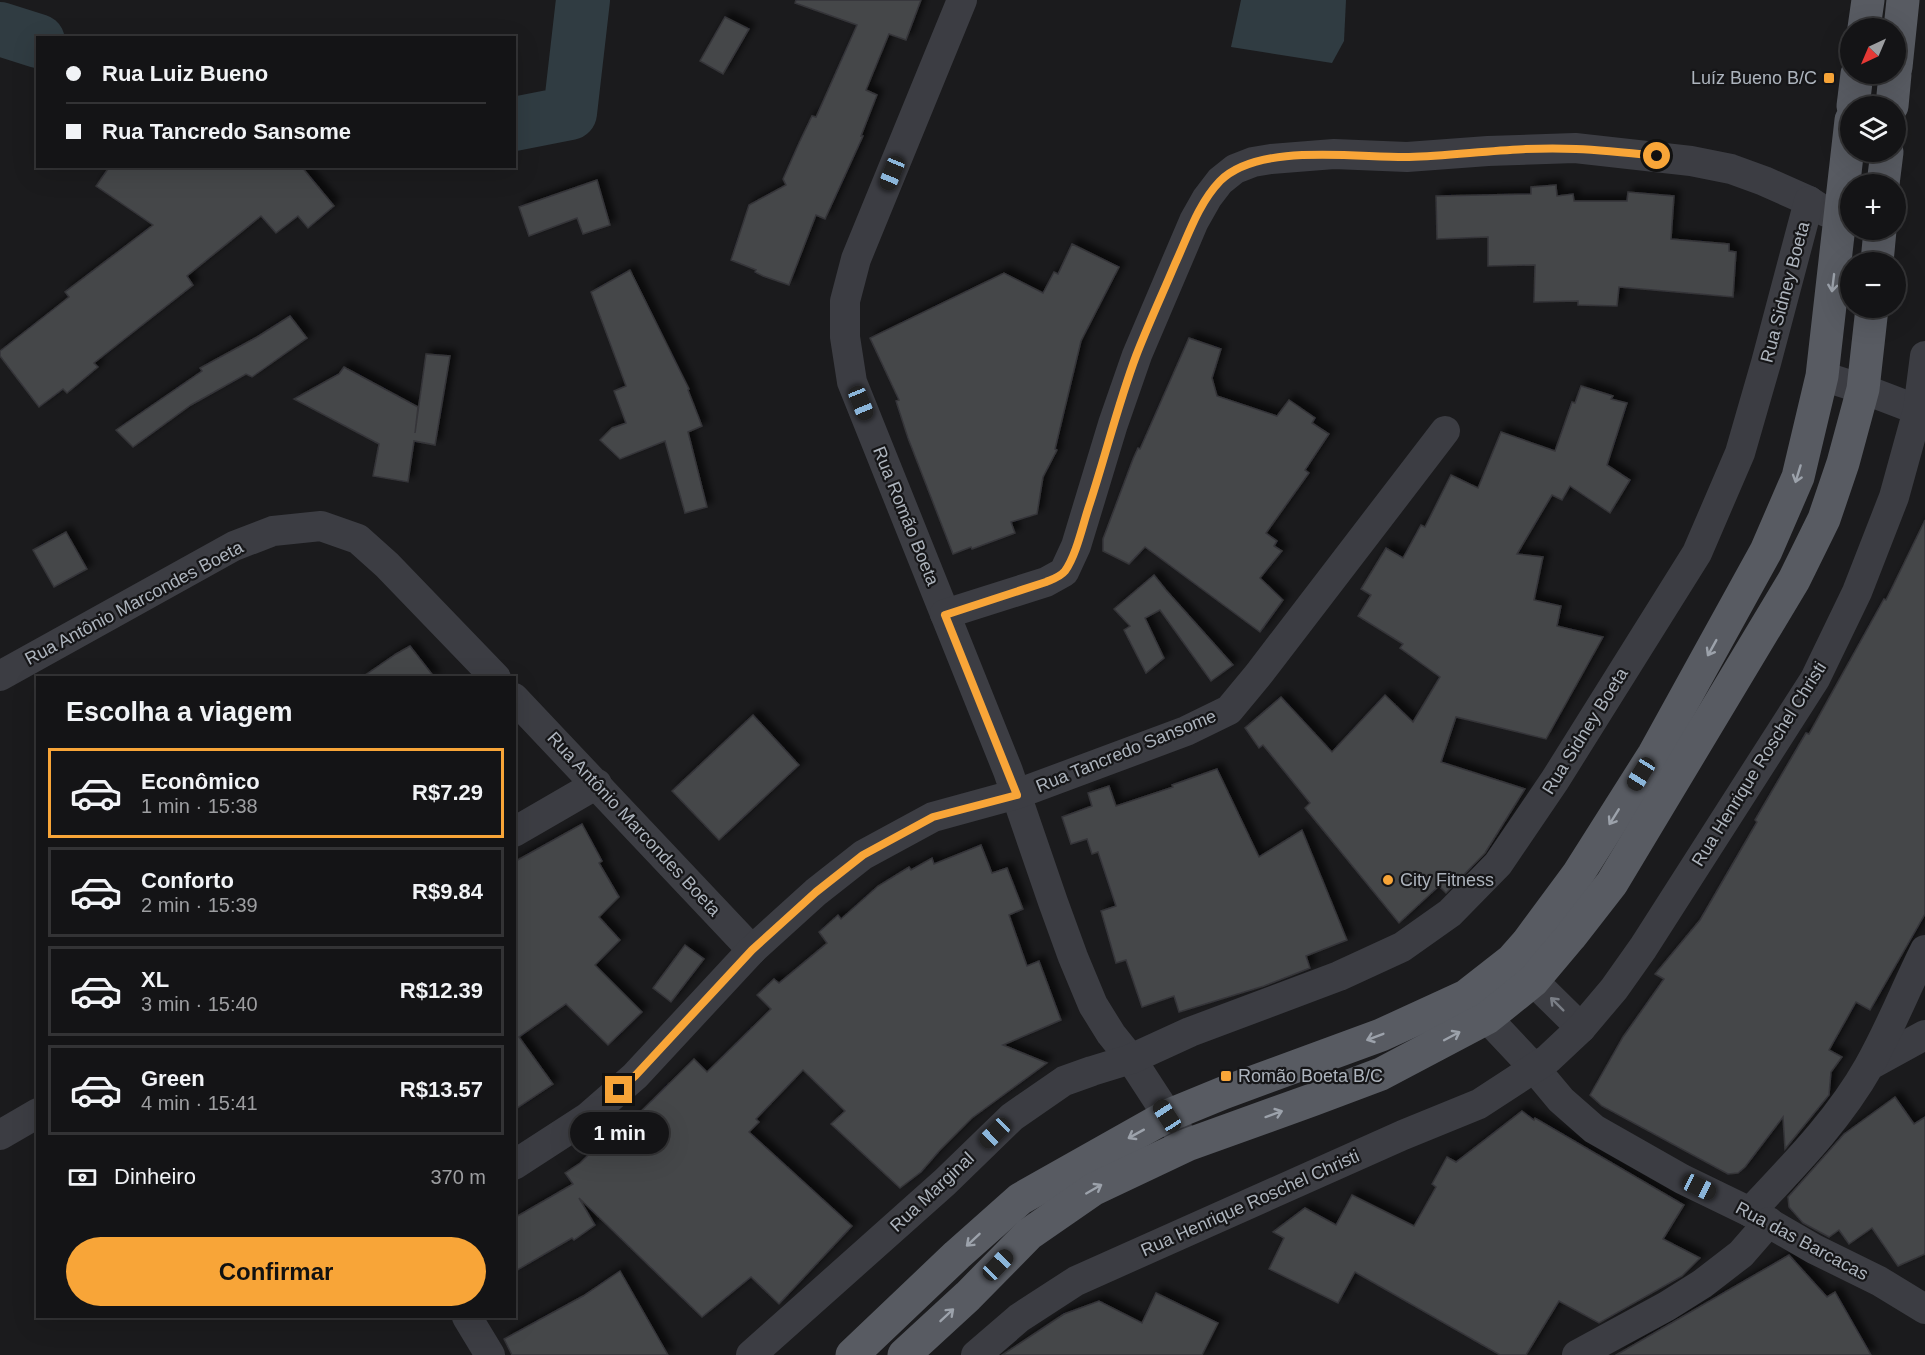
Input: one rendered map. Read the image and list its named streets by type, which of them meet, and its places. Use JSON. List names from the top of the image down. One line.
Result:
{"streets":{"street":["Rua Sidney Boeta","Rua Romão Boeta","Rua Antônio Marcondes Boeta","Rua Tancredo Sansome","Rua Henrique Roschel Christi","Rua Marginal","Rua das Barcacas"]},"crossings":[["Rua Sidney Boeta","Rua Romão Boeta"],["Rua Sidney Boeta","Rua Marginal"],["Rua Romão Boeta","Rua Tancredo Sansome"],["Rua Romão Boeta","Rua Marginal"],["Rua Antônio Marcondes Boeta","Rua Tancredo Sansome"],["Rua Henrique Roschel Christi","Rua das Barcacas"]],"places":{"transit":["Luíz Bueno B/C","Romão Boeta B/C"],"other":["City Fitness"]},"north":"bottom left","page":{"map_buttons":["+","−"],"banner":["Rua Luiz Bueno","Rua Tancredo Sansome"],"heading":"Escolha a viagem","list":[{"name":"Econômico","note":"1 min · 15:38","value":"R$7.29"},{"name":"Conforto","note":"2 min · 15:39","value":"R$9.84"},{"name":"XL","note":"3 min · 15:40","value":"R$12.39"},{"name":"Green","note":"4 min · 15:41","value":"R$13.57"}],"bubble":"1 min","pay":["Dinheiro","370 m"],"buttons":"Confirmar"}}
